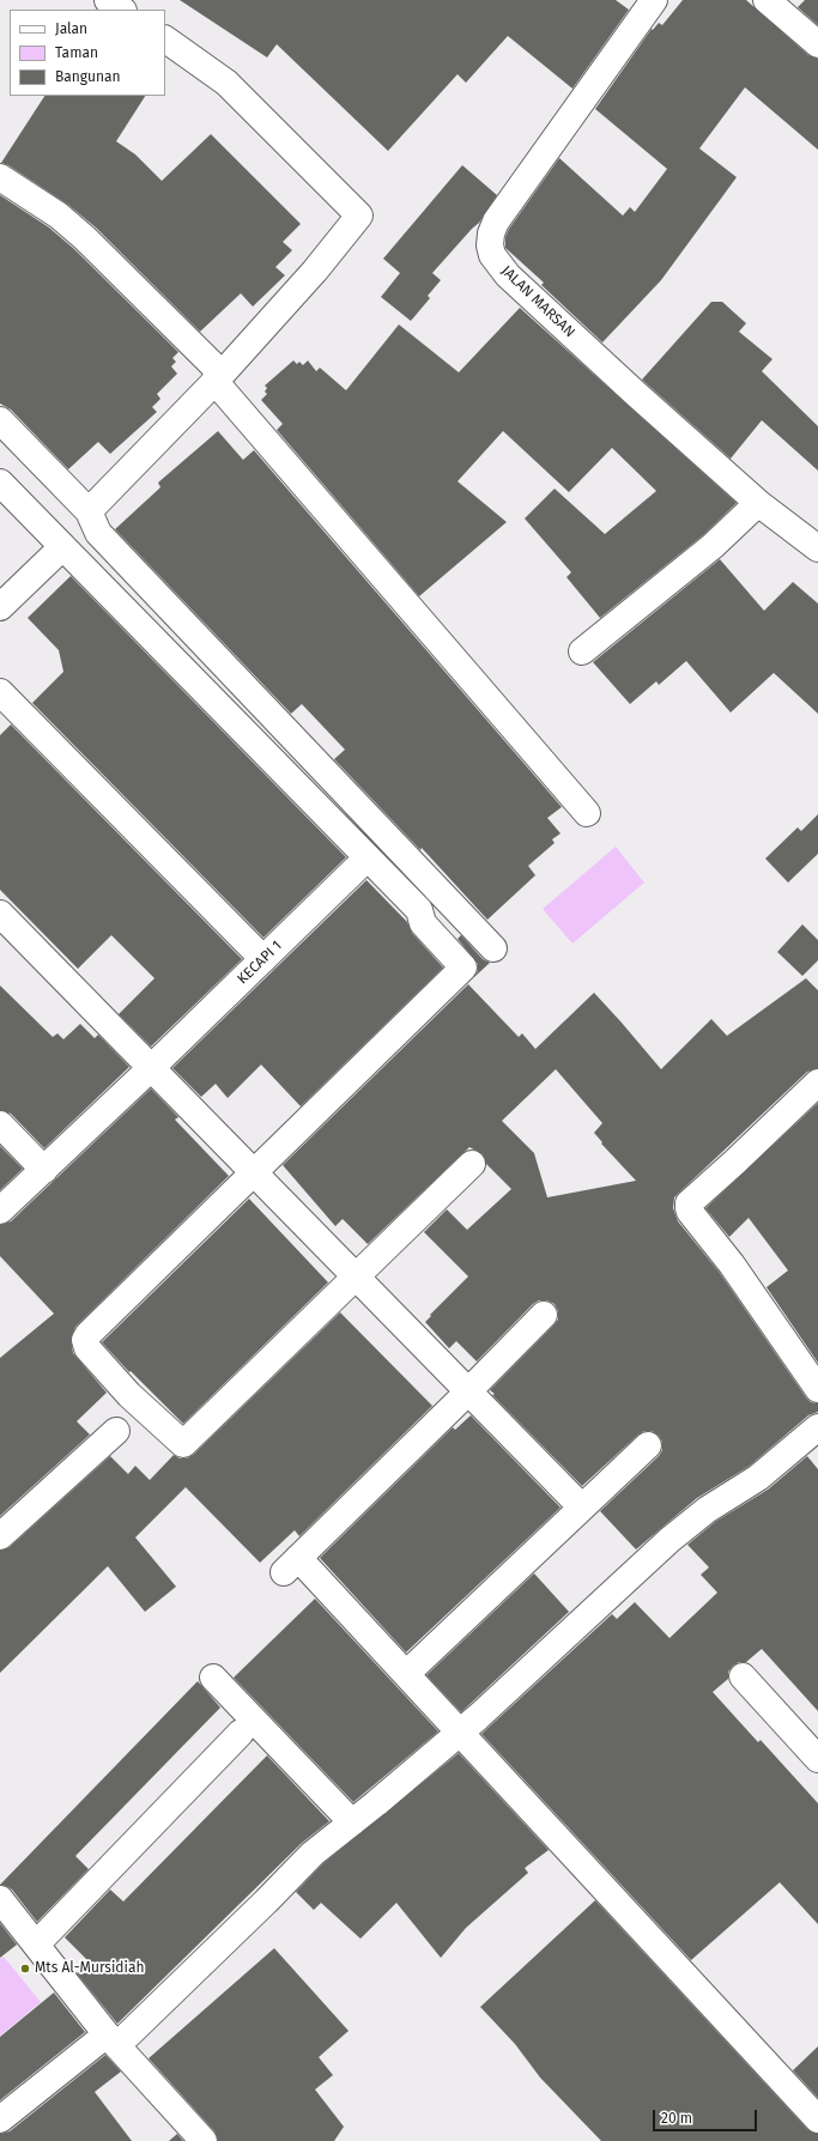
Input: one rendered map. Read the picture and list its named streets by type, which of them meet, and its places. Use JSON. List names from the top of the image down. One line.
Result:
{"streets":{"street":["JALAN MARSAN","KECAPI 1"]},"places":["Mts Al-Mursidiah"],"legend":["Jalan","Taman","Bangunan"],"scale_bar":"20 m"}
